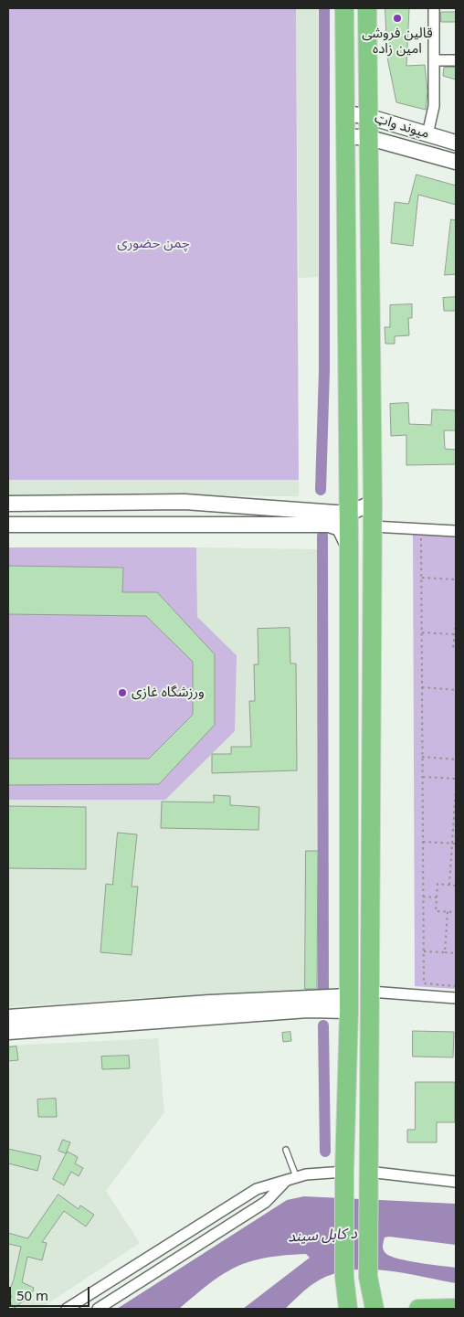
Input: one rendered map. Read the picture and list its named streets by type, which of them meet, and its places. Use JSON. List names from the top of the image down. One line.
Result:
{"streets":{"main road":["میوند واټ"]},"water":["د کابل سيند"],"parks":["چمن حضوری"],"places":["قالین فروشی امین زاده","ورزشگاه غازی"],"scale_bar":"50 m"}
